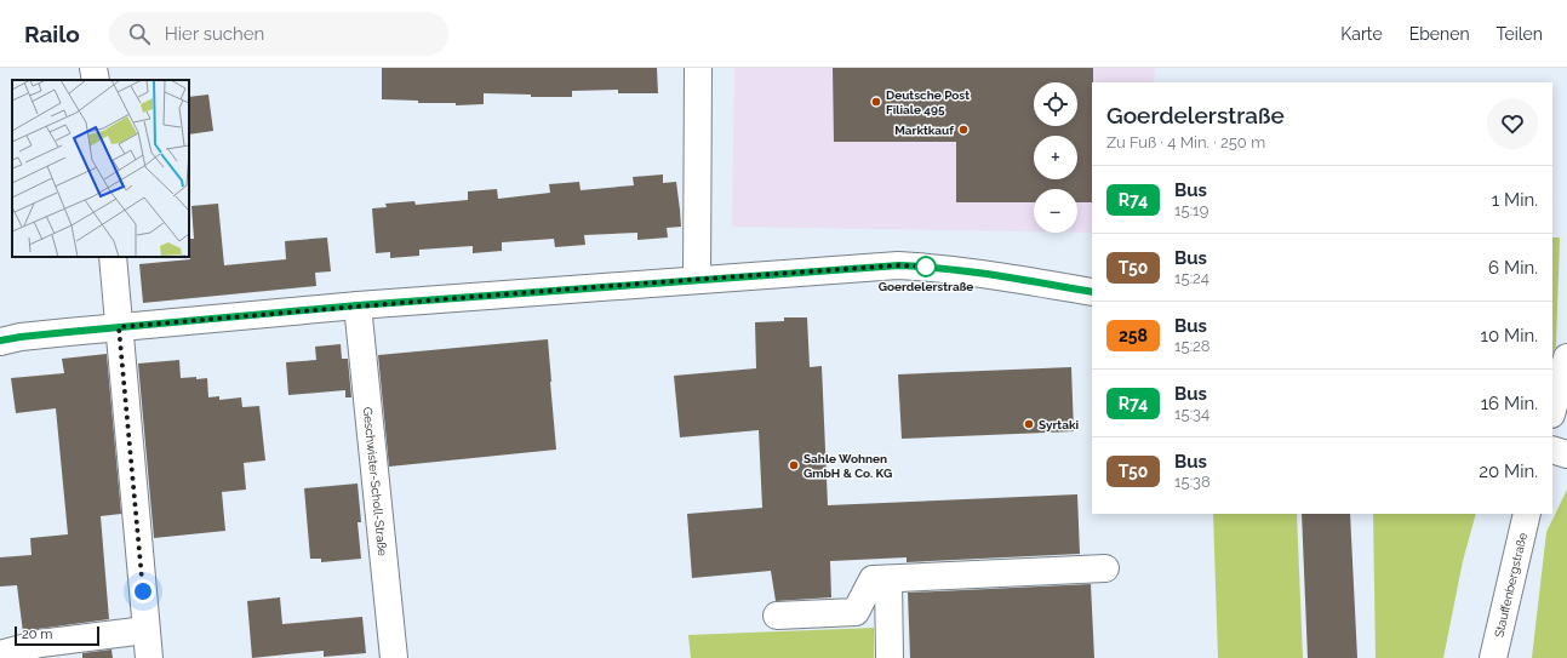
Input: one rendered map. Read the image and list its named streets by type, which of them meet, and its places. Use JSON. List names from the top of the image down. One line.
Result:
{"streets":{"street":["Geschwister-Scholl-Straße","Stauffenbergstraße"]},"places":["Deutsche Post Filiale 495","Marktkauf","Goerdelerstraße","Syrtaki","Sahle Wohnen GmbH & Co. KG"],"lines":["bus line R74"],"scale_bar":"20 m","page":{"header":"Railo","search":"Hier suchen","nav":["Karte","Ebenen","Teilen"],"map_buttons":["+","−"],"heading":["Goerdelerstraße","Zu Fuß · 4 Min. · 250 m"],"list":[{"mark":"R74","name":"Bus","note":"15:19","value":"1 Min."},{"mark":"T50","name":"Bus","note":"15:24","value":"6 Min."},{"mark":"258","name":"Bus","note":"15:28","value":"10 Min."},{"mark":"R74","name":"Bus","note":"15:34","value":"16 Min."},{"mark":"T50","name":"Bus","note":"15:38","value":"20 Min."}],"scale":"20 m"}}
